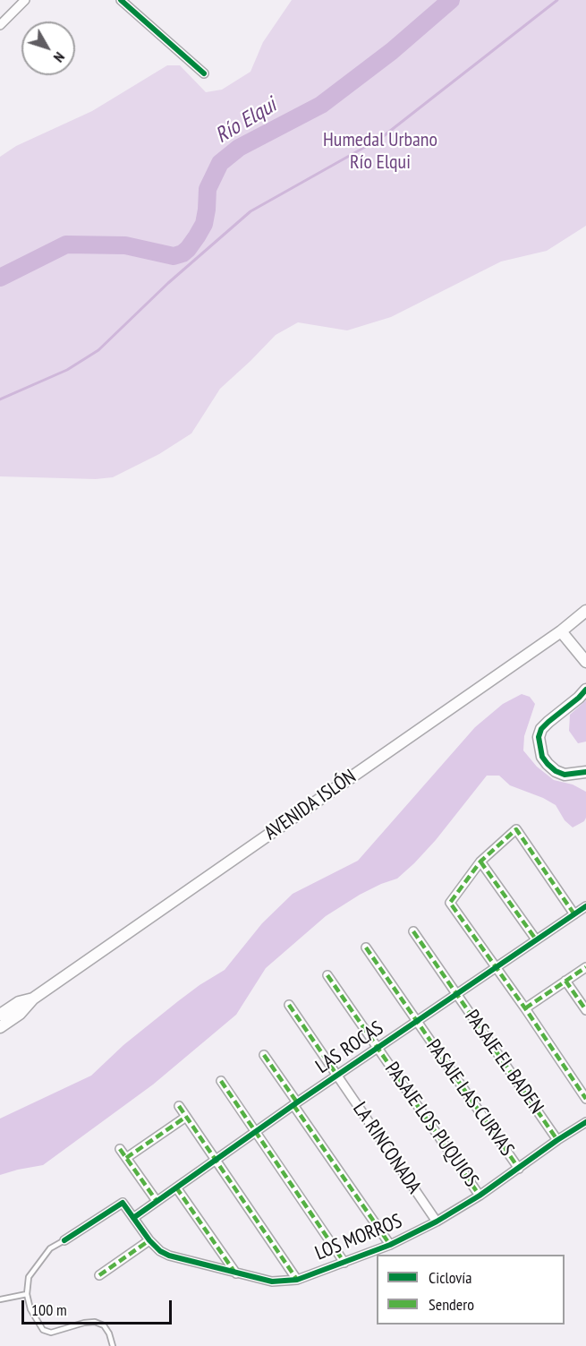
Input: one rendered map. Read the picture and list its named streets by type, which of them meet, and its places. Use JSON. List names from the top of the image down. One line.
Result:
{"streets":{"main road":["AVENIDA ISLÓN"],"street":["LAS ROCAS","PASAJE EL BADEN","PASAJE LAS CURVAS","PASAJE LOS PUQUIOS","LA RINCONADA","LOS MORROS"]},"crossings":[["LAS ROCAS","PASAJE EL BADEN"],["LAS ROCAS","PASAJE LAS CURVAS"],["LAS ROCAS","PASAJE LOS PUQUIOS"],["LAS ROCAS","LA RINCONADA"],["LAS ROCAS","LOS MORROS"],["PASAJE EL BADEN","LOS MORROS"],["PASAJE LAS CURVAS","LOS MORROS"],["PASAJE LOS PUQUIOS","LOS MORROS"],["LA RINCONADA","LOS MORROS"]],"water":["Río Elqui"],"parks":["Humedal Urbano Río Elqui"],"legend":["Ciclovía","Sendero"],"scale_bar":"100 m","north":"bottom right"}
